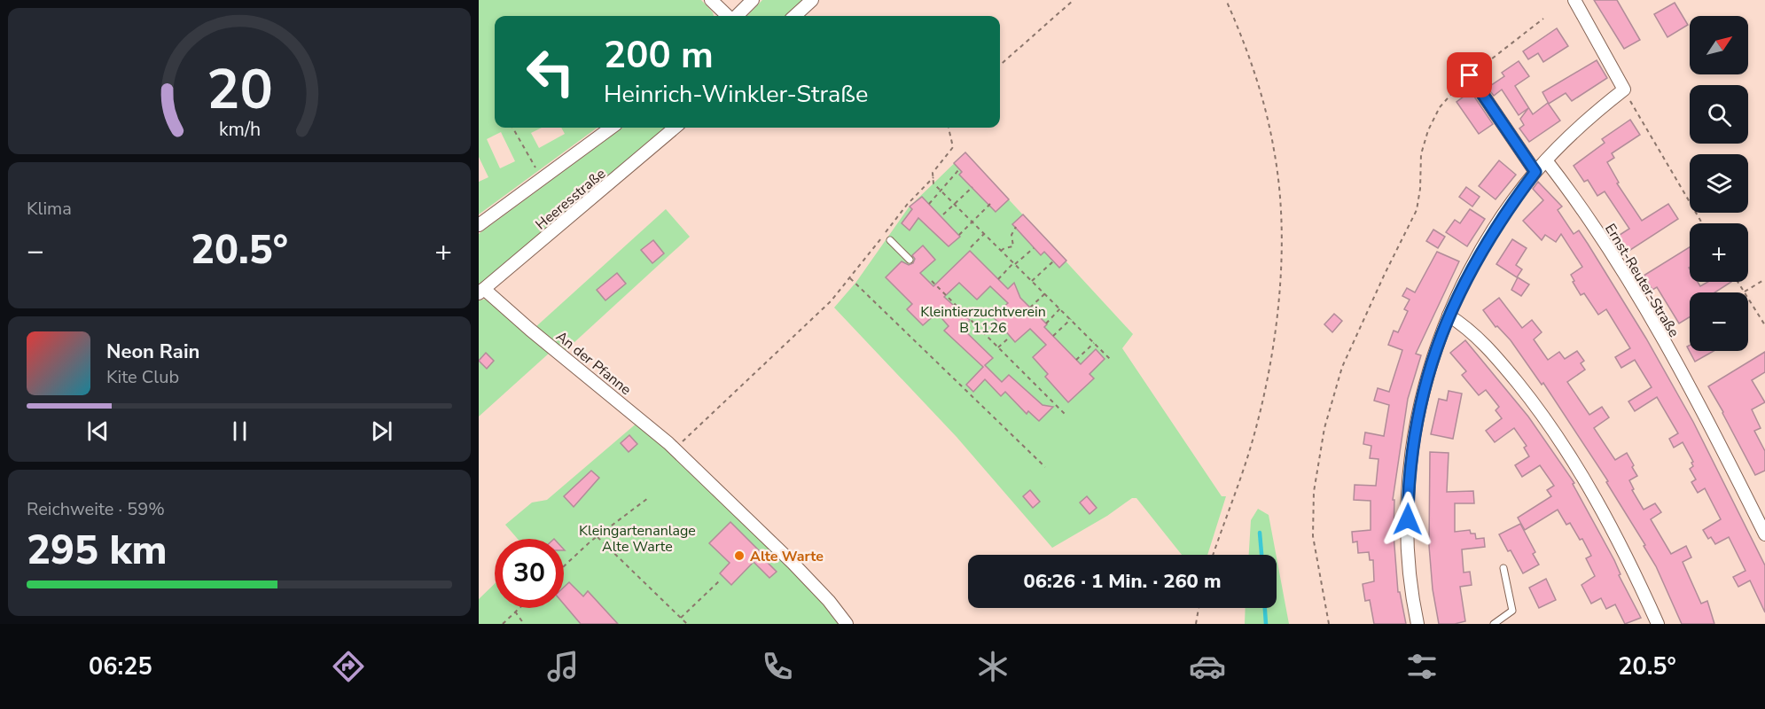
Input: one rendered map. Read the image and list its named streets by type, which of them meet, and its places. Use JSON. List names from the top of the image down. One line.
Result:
{"streets":{"street":["Heeresstraße","Ernst-Reuter-Straße","An der Pfanne"]},"crossings":[["Heeresstraße","An der Pfanne"]],"parks":["Kleintierzuchtverein B 1126","Kleingartenanlage Alte Warte"],"places":["Alte Warte"],"north":"top right","page":{"map_buttons":["+","−"],"turn":["200 m","Heinrich-Winkler-Straße"],"tile":["Klima",["Reichweite · 59%","295 km"]],"heat":["−","20.5°","+"],"song":["Neon Rain","Kite Club"],"limit":"30","trip":"06:26 · 1 Min. · 260 m","tabs":["06:25","20.5°"],"gauge":["20","km/h"]}}
